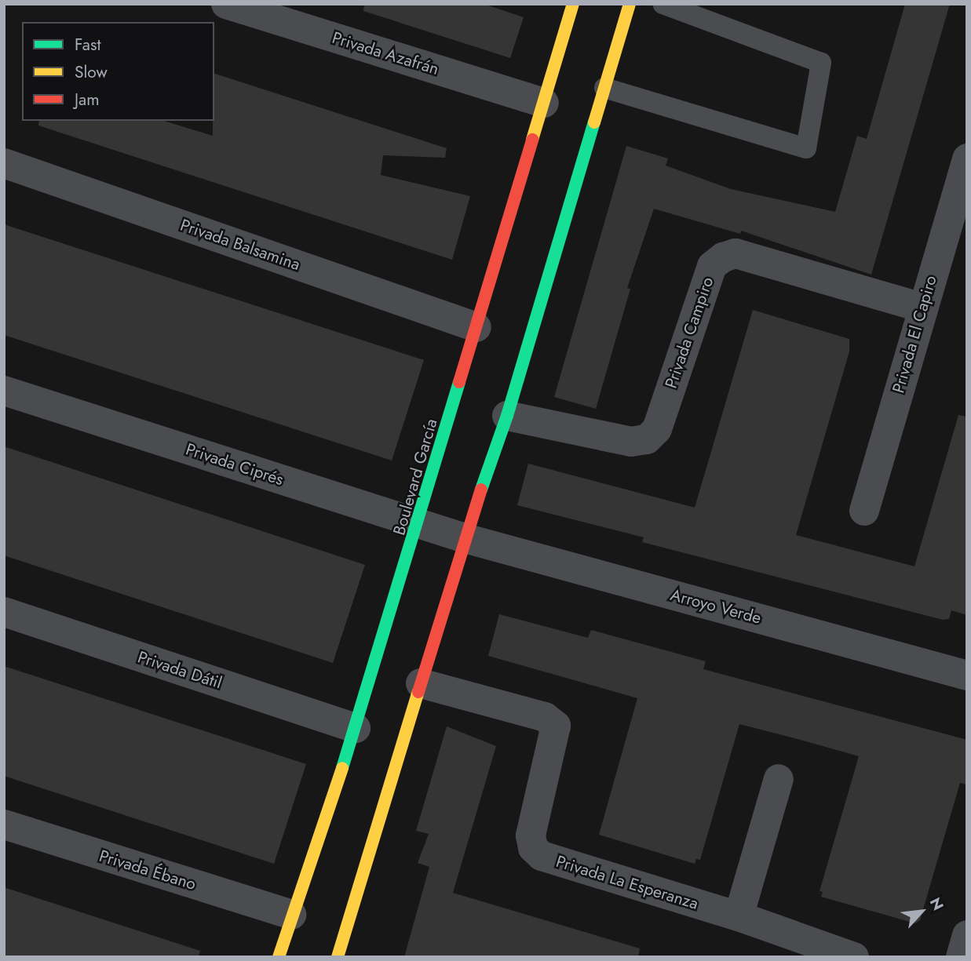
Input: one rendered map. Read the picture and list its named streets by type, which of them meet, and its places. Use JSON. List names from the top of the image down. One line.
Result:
{"streets":{"main road":["Boulevard García"],"street":["Privada Azafrán","Privada Balsamina","Privada Campiro","Privada El Capiro","Privada Ciprés","Arroyo Verde","Privada Dátil","Privada Ébano","Privada La Esperanza"]},"crossings":[["Privada Azafrán","Boulevard García"],["Privada Balsamina","Boulevard García"],["Privada Campiro","Privada El Capiro"],["Privada Ciprés","Boulevard García"],["Privada Ciprés","Arroyo Verde"],["Boulevard García","Privada Dátil"],["Boulevard García","Privada Ébano"]],"legend":["Fast","Slow","Jam"],"north":"top right"}
